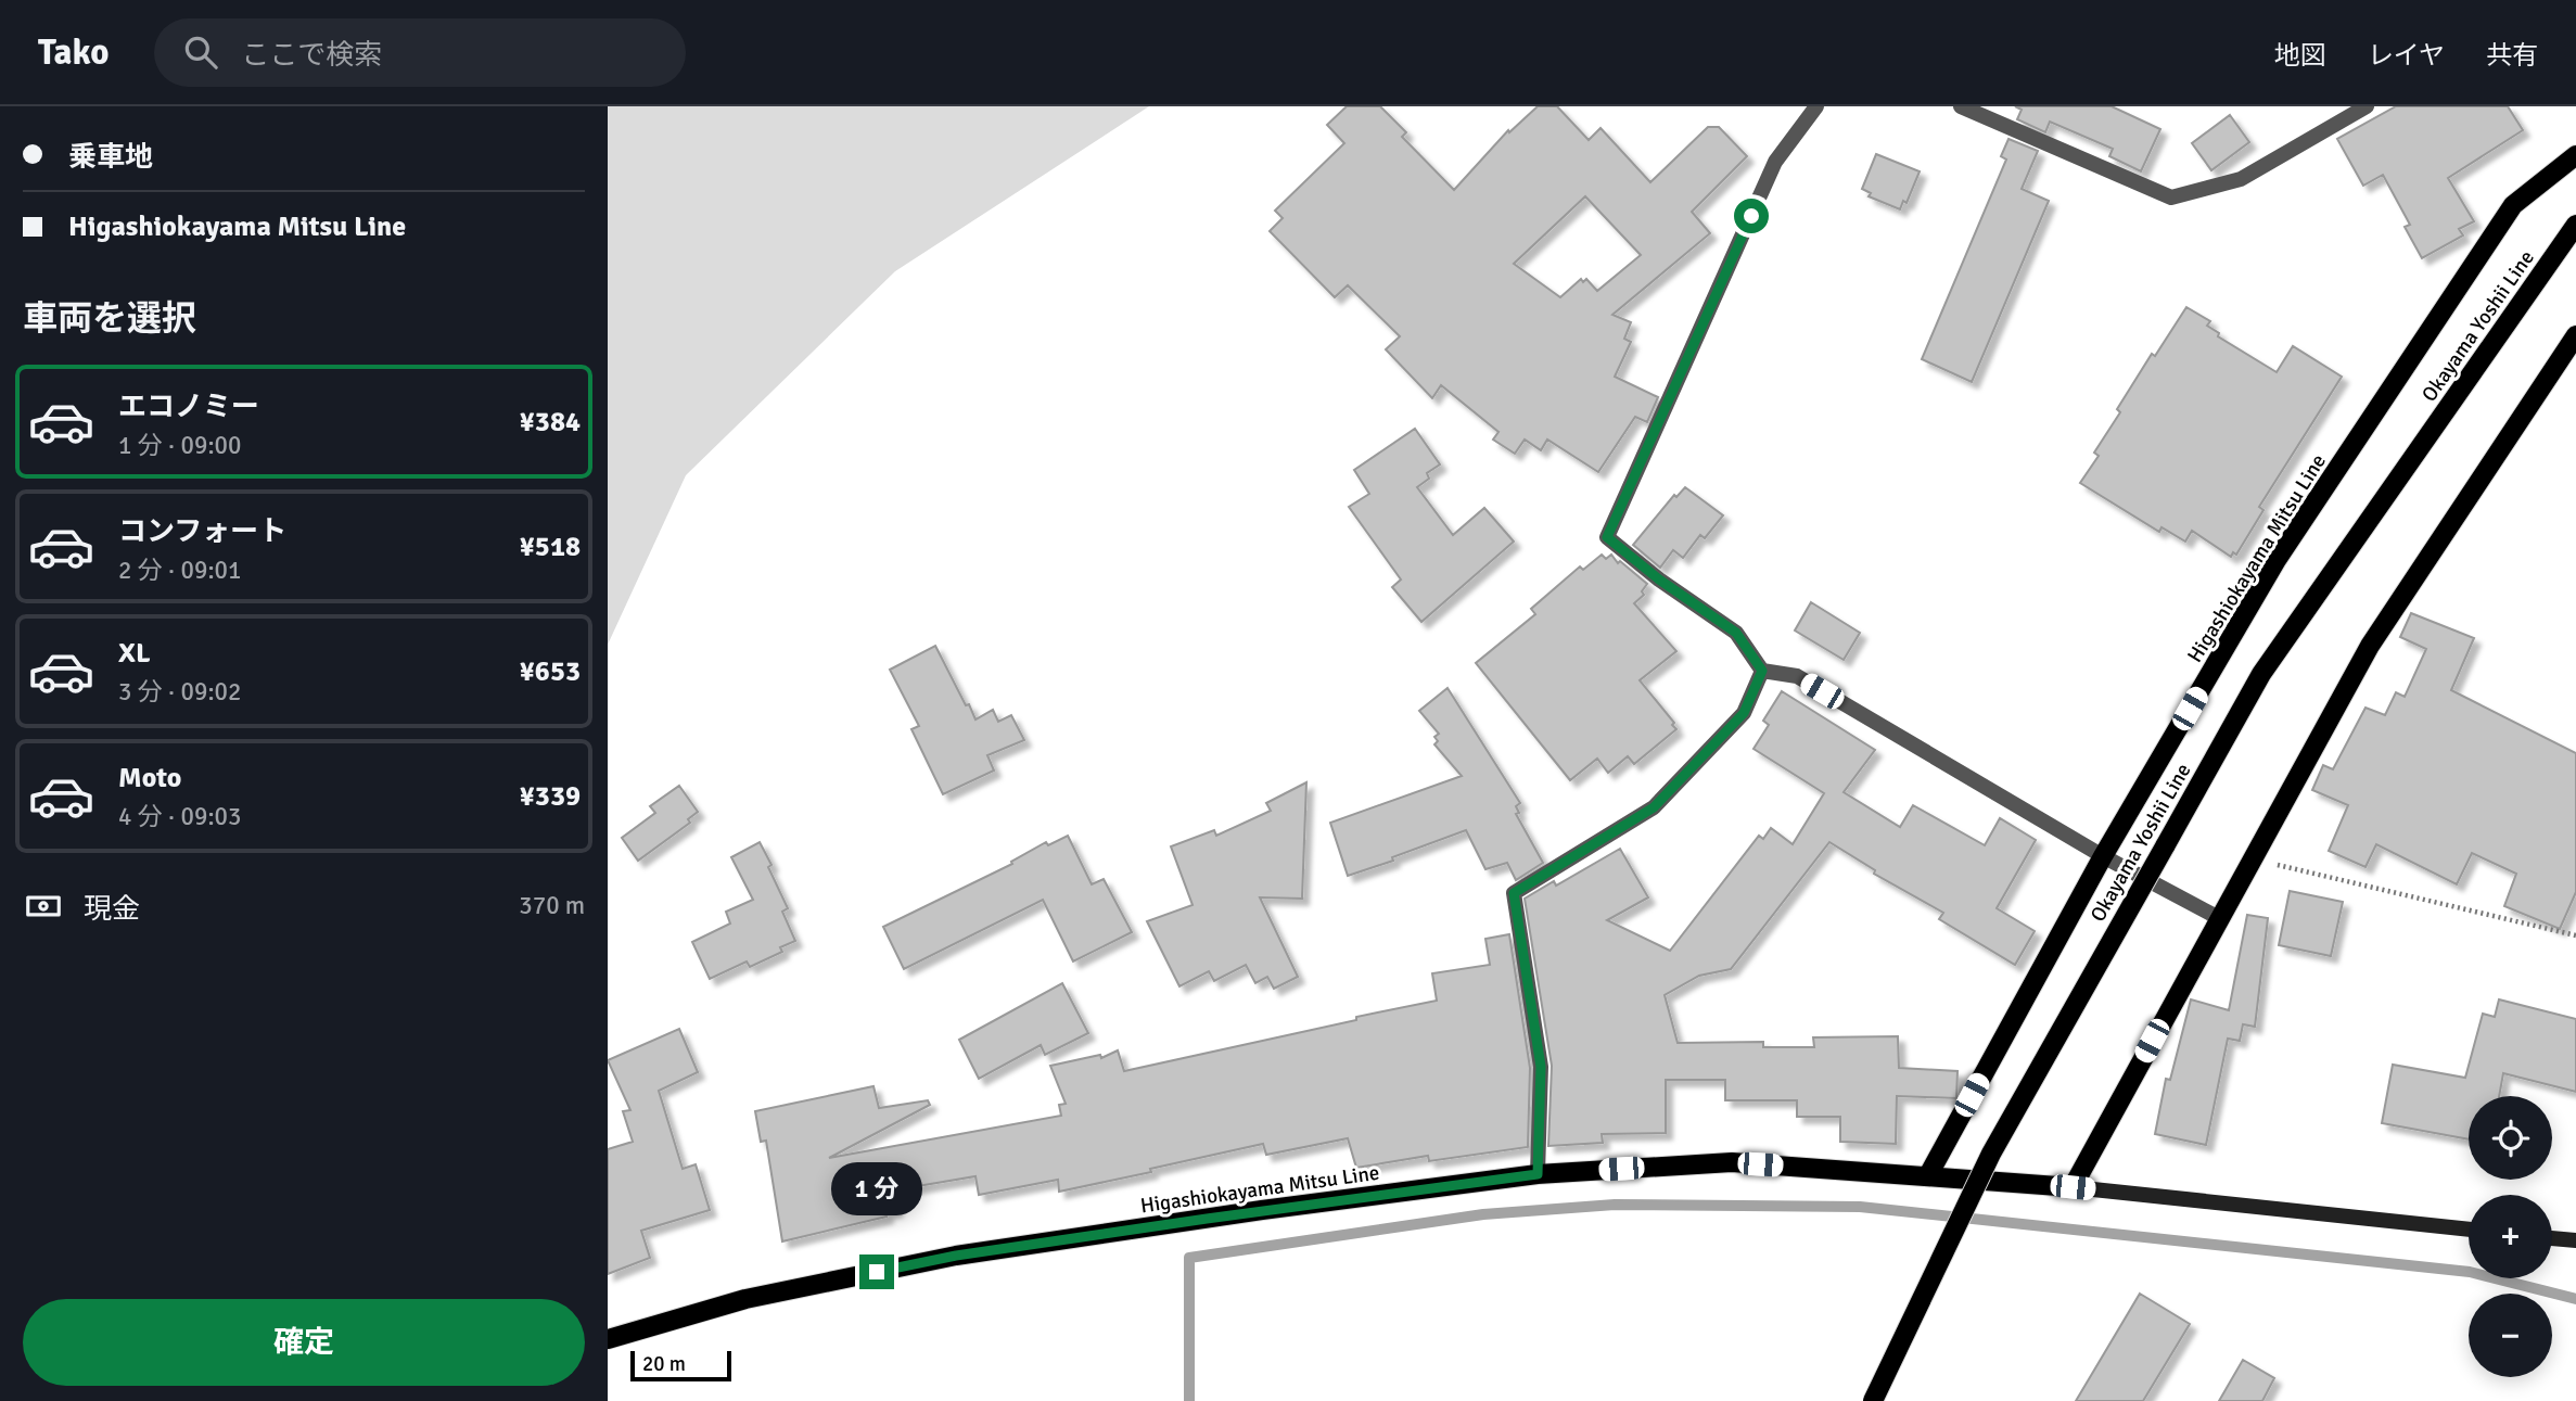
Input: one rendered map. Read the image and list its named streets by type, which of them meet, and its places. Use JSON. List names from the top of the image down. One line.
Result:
{"streets":{"main road":["Okayama Yoshii Line","Higashiokayama Mitsu Line"]},"scale_bar":"20 m","page":{"header":"Tako","search":"ここで検索","nav":["地図","レイヤ","共有"],"banner":["乗車地","Higashiokayama Mitsu Line"],"heading":"車両を選択","list":[{"name":"エコノミー","note":"1 分 · 09:00","value":"¥384"},{"name":"コンフォート","note":"2 分 · 09:01","value":"¥518"},{"name":"XL","note":"3 分 · 09:02","value":"¥653"},{"name":"Moto","note":"4 分 · 09:03","value":"¥339"}],"pay":["現金","370 m"],"map_buttons":["+","−"],"bubble":"1 分","buttons":"確定","scale":"20 m"}}
